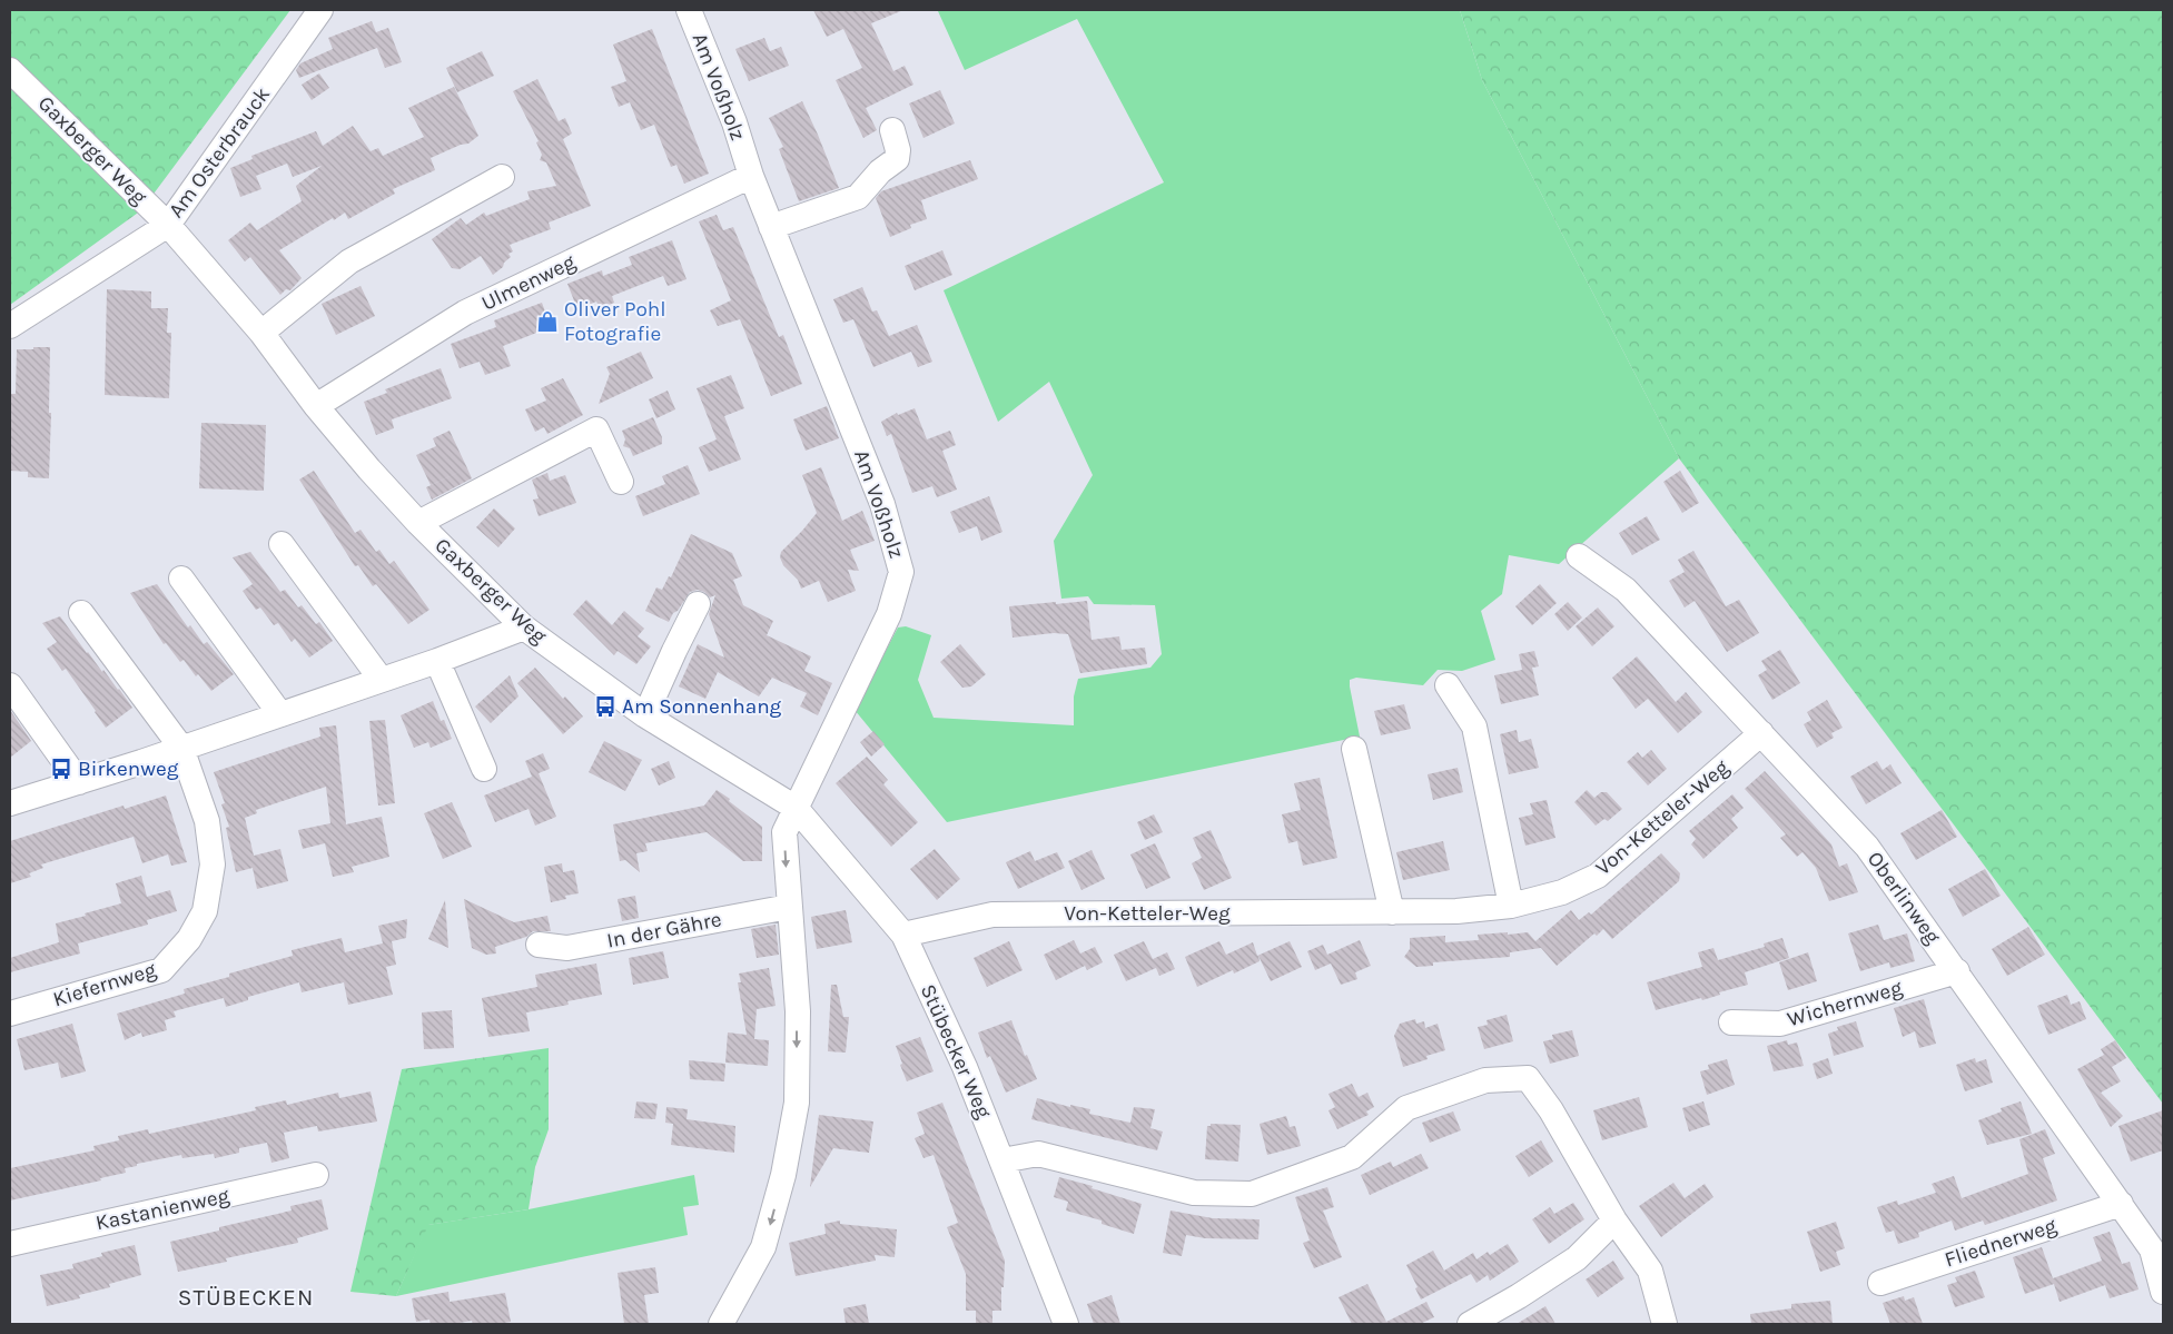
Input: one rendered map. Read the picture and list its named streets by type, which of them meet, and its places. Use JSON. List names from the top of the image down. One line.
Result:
{"streets":{"street":["Am Voßholz","Gaxberger Weg","Am Osterbrauck","Ulmenweg","Von-Ketteler-Weg","Oberlinweg","In der Gähre","Kiefernweg","Wichernweg","Stübecker Weg","Kastanienweg","Fliednerweg"]},"crossings":[["Am Voßholz","Gaxberger Weg"],["Am Voßholz","Ulmenweg"],["Am Voßholz","Stübecker Weg"],["Gaxberger Weg","Am Osterbrauck"],["Gaxberger Weg","Ulmenweg"],["Gaxberger Weg","Stübecker Weg"],["Von-Ketteler-Weg","Oberlinweg"],["Von-Ketteler-Weg","Stübecker Weg"],["Oberlinweg","Wichernweg"],["Oberlinweg","Fliednerweg"]],"districts":["STÜBECKEN"],"places":{"shop":["Oliver Pohl Fotografie"],"bus stop":["Am Sonnenhang","Birkenweg"]}}
